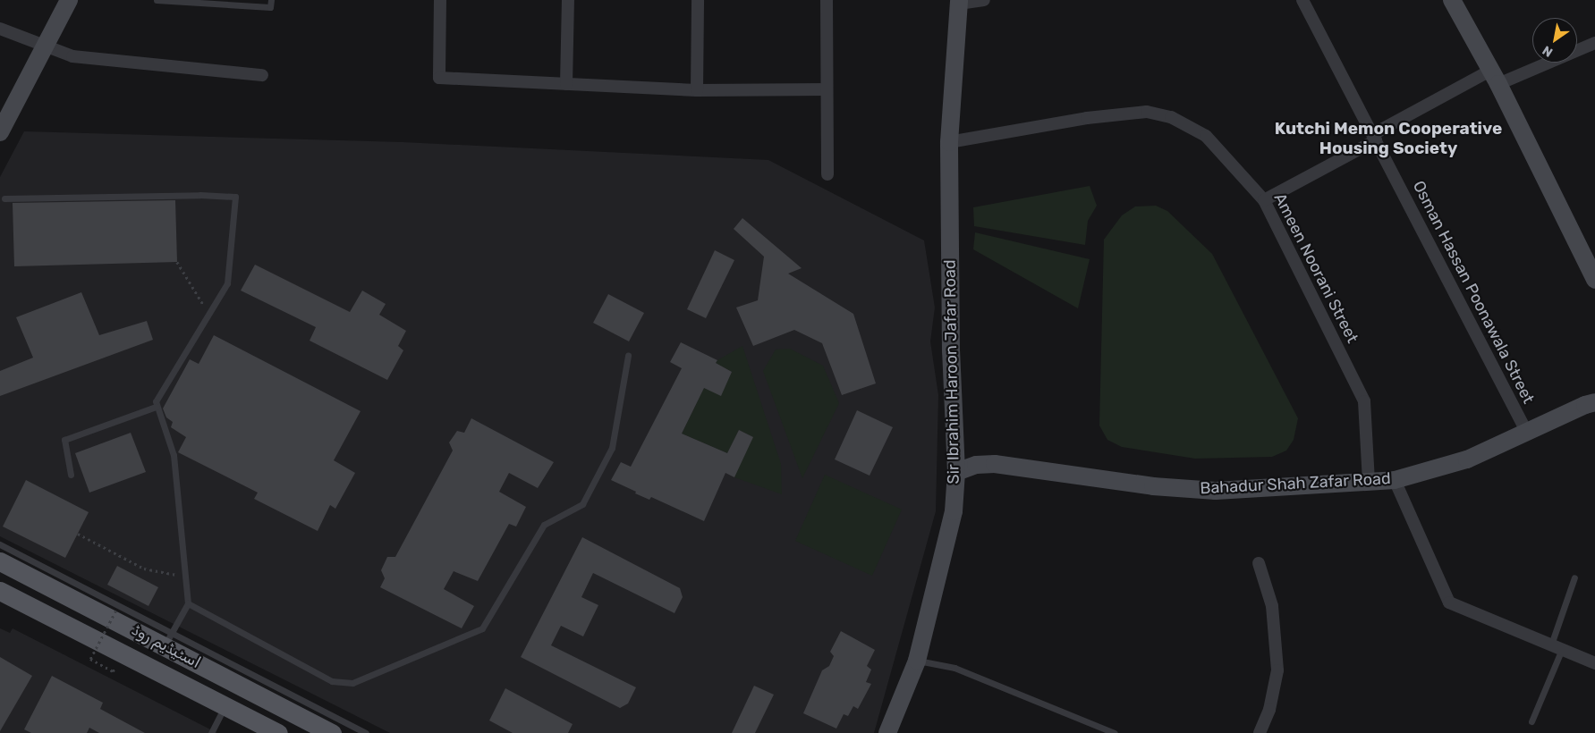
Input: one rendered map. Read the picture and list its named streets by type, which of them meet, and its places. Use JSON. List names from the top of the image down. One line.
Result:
{"streets":{"main road":["اسٹیڈیم روڈ"],"street":["Ameen Noorani Street","Osman Hassan Poonawala Street","Sir Ibrahim Haroon Jafar Road","Bahadur Shah Zafar Road"]},"crossings":[["Ameen Noorani Street","Sir Ibrahim Haroon Jafar Road"],["Ameen Noorani Street","Bahadur Shah Zafar Road"],["Osman Hassan Poonawala Street","Bahadur Shah Zafar Road"],["Sir Ibrahim Haroon Jafar Road","Bahadur Shah Zafar Road"]],"districts":["Kutchi Memon Cooperative Housing Society"],"north":"bottom left"}
